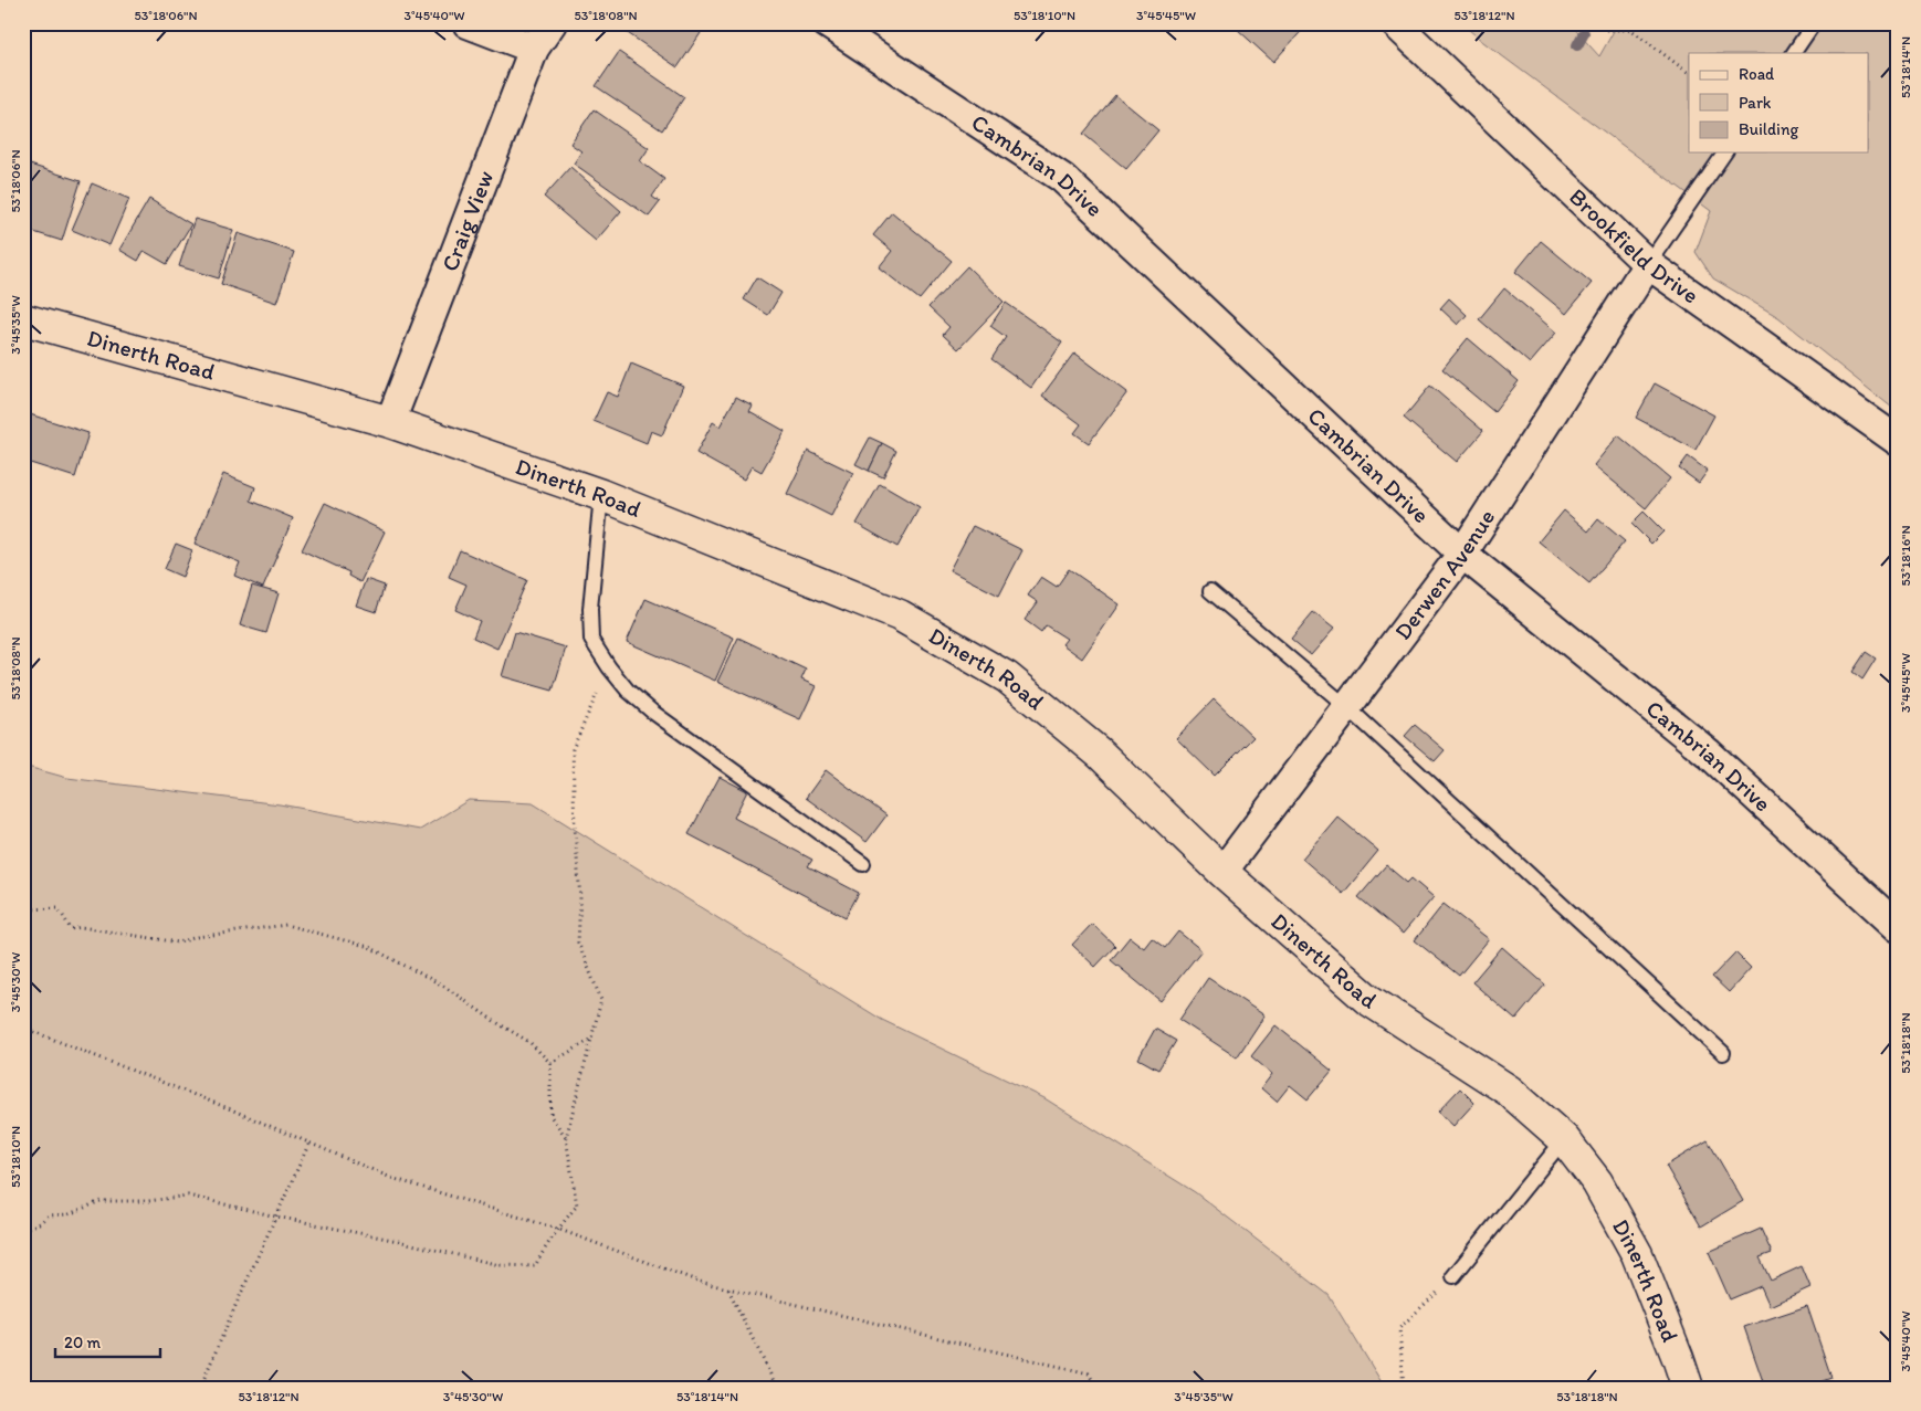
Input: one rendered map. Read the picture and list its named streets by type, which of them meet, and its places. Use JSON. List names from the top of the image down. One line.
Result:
{"streets":{"street":["Cambrian Drive","Craig View","Brookfield Drive","Dinerth Road","Derwen Avenue"]},"crossings":[["Cambrian Drive","Derwen Avenue"],["Craig View","Dinerth Road"],["Brookfield Drive","Derwen Avenue"],["Dinerth Road","Derwen Avenue"]],"legend":["Road","Park","Building"],"scale_bar":"20 m","coordinates":["53°18'06\"N","3°45'40\"W","53°18'08\"N","53°18'10\"N","3°45'45\"W","53°18'12\"N","53°18'14\"N","3°45'35\"W","53°18'16\"N","3°45'30\"W","53°18'18\"N"]}
